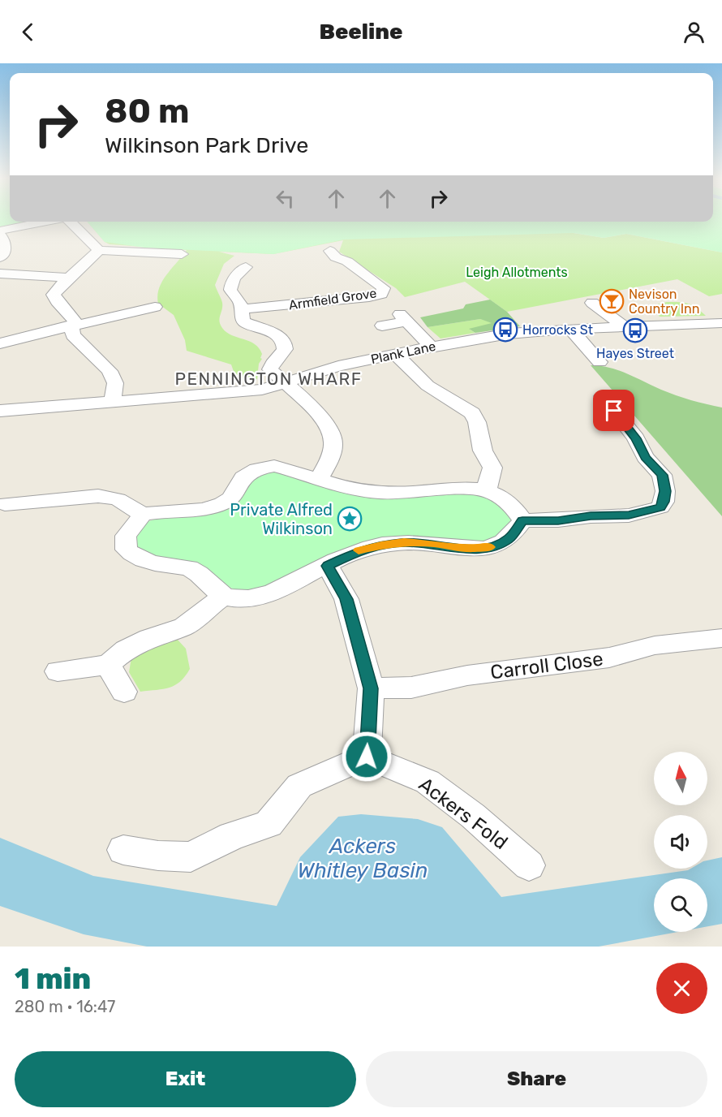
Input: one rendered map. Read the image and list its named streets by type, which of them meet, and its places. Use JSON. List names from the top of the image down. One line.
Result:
{"streets":{"street":["Armfield Grove","Plank Lane","Carroll Close","Ackers Fold"]},"districts":["PENNINGTON WHARF"],"water":["Ackers Whitley Basin"],"parks":["Leigh Allotments"],"places":{"bar":["Nevison Country Inn"],"bus stop":["Horrocks St","Hayes Street"],"place":["Private Alfred Wilkinson"]},"north":"top","page":{"header":"Beeline","turn":["80 m","Wilkinson Park Drive"],"heading":["1 min","280 m · 16:47"],"buttons":["Exit","Share"]}}
